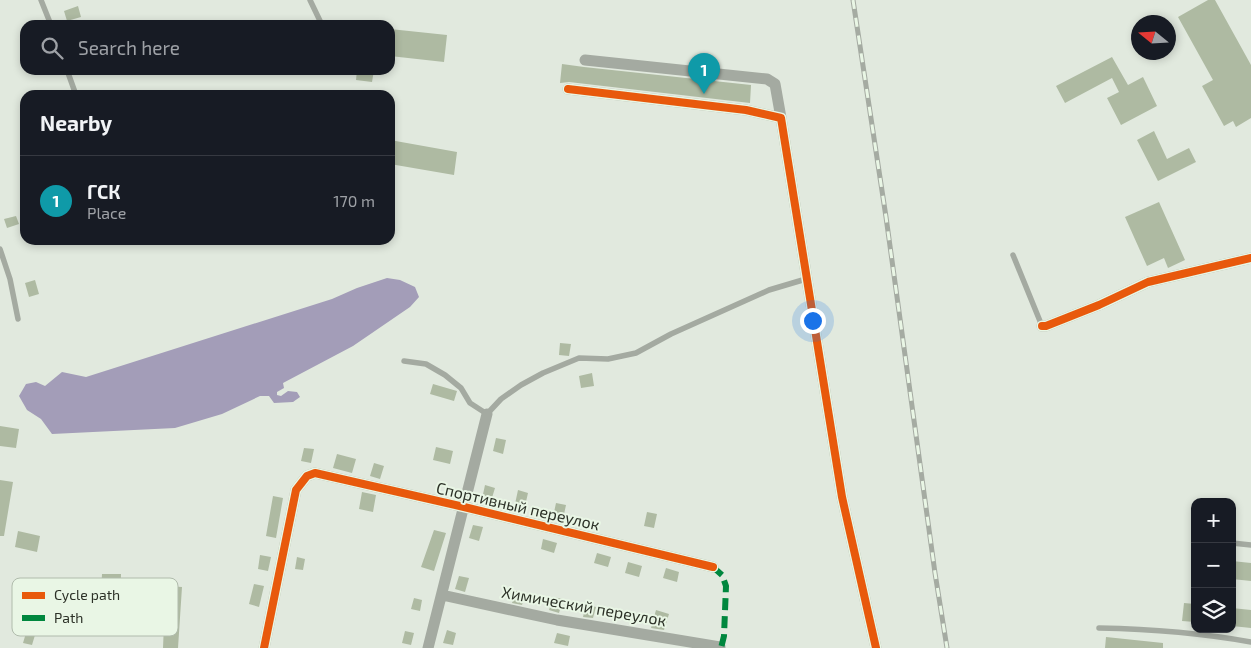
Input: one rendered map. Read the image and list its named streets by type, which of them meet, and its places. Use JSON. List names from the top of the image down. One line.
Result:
{"streets":{"street":["Спортивный переулок","Химический переулок"]},"legend":["Cycle path","Path"],"north":"left","page":{"search":"Search here","pins":"1","heading":"Nearby","list":[{"mark":"1","name":"ГСК","note":"Place","value":"170 m"}],"map_buttons":["+","−"]}}
